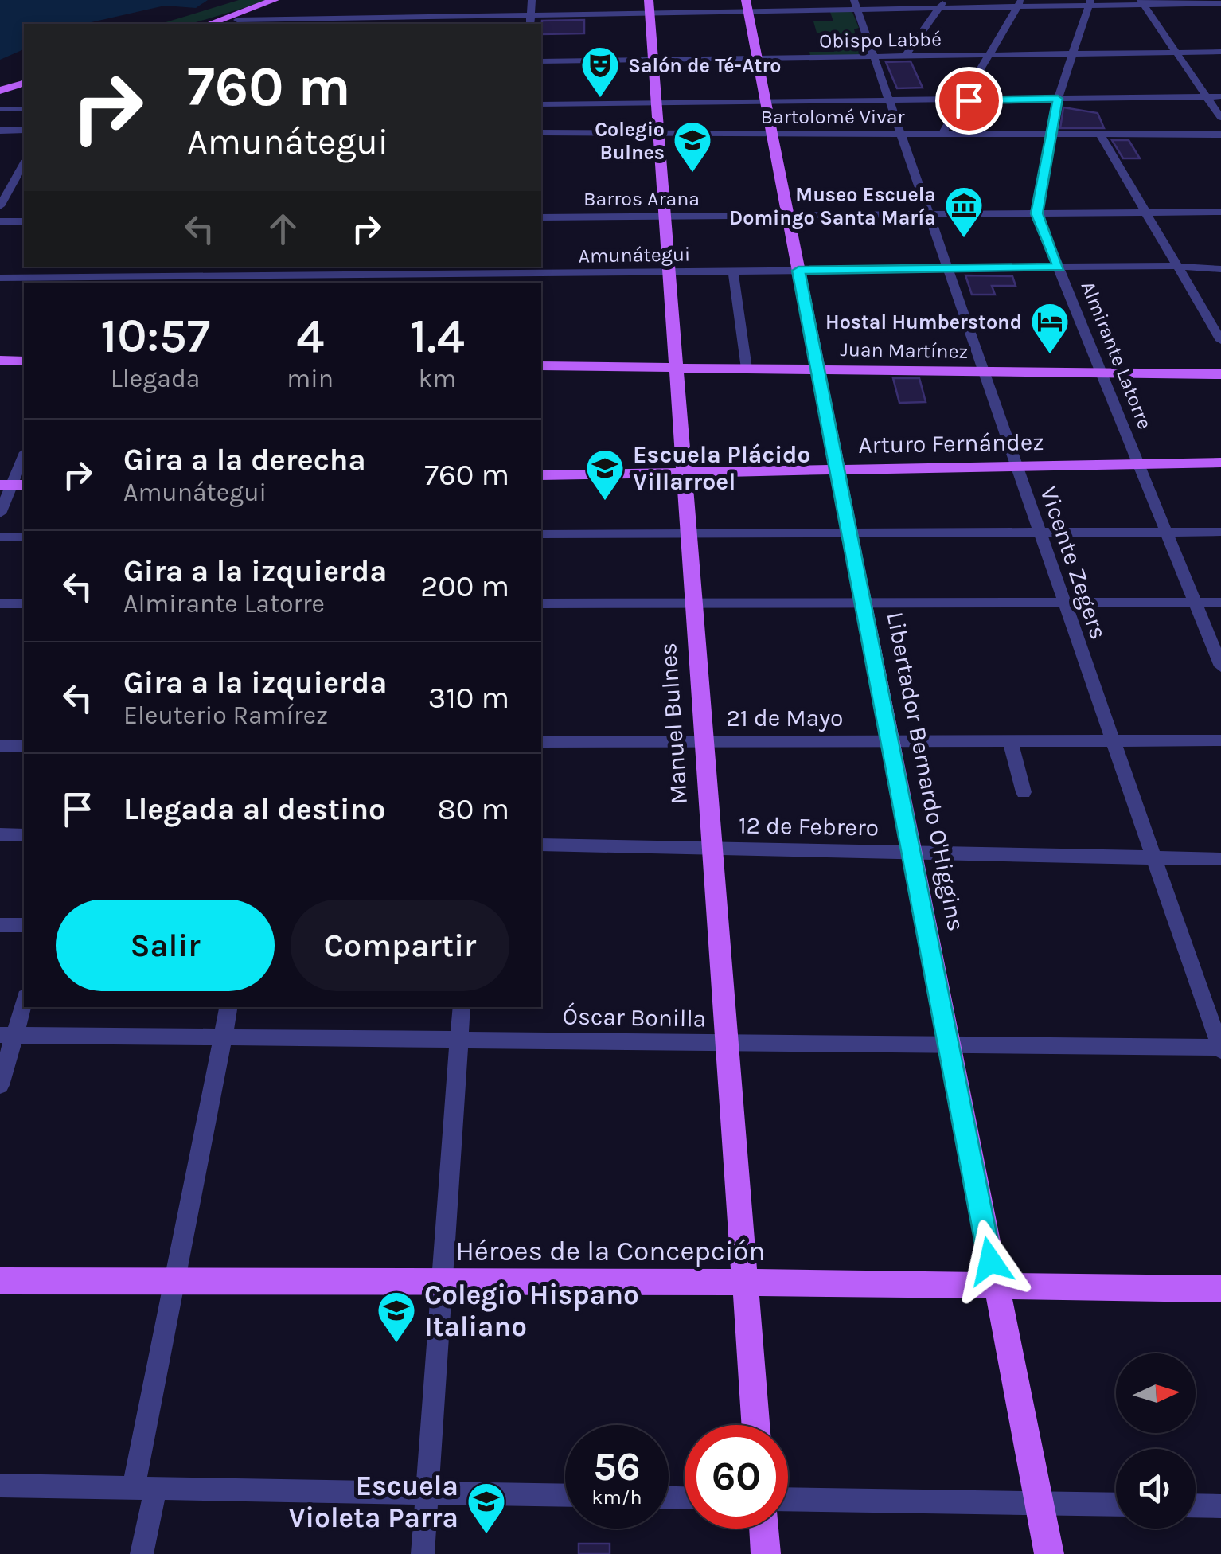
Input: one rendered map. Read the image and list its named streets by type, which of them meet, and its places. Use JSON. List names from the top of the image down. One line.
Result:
{"streets":{"main road":["Juan Martínez","Arturo Fernández","Manuel Bulnes","Libertador Bernardo O'Higgins","Héroes de la Concepción"],"street":["Obispo Labbé","Bartolomé Vivar","Barros Arana","Amunátegui","Almirante Latorre","Vicente Zegers","21 de Mayo","12 de Febrero","Óscar Bonilla"]},"crossings":[["Obispo Labbé","Vicente Zegers"],["Obispo Labbé","Manuel Bulnes"],["Obispo Labbé","Libertador Bernardo O'Higgins"],["Bartolomé Vivar","Vicente Zegers"],["Bartolomé Vivar","Manuel Bulnes"],["Bartolomé Vivar","Libertador Bernardo O'Higgins"],["Barros Arana","Almirante Latorre"],["Barros Arana","Vicente Zegers"],["Barros Arana","Manuel Bulnes"],["Barros Arana","Libertador Bernardo O'Higgins"],["Amunátegui","Almirante Latorre"],["Amunátegui","Vicente Zegers"],["Amunátegui","Manuel Bulnes"],["Amunátegui","Libertador Bernardo O'Higgins"],["Juan Martínez","Almirante Latorre"],["Juan Martínez","Vicente Zegers"],["Juan Martínez","Manuel Bulnes"],["Juan Martínez","Libertador Bernardo O'Higgins"],["Almirante Latorre","Arturo Fernández"],["Arturo Fernández","Vicente Zegers"],["Arturo Fernández","Manuel Bulnes"],["Arturo Fernández","Libertador Bernardo O'Higgins"],["Vicente Zegers","21 de Mayo"],["Vicente Zegers","12 de Febrero"],["Vicente Zegers","Óscar Bonilla"],["21 de Mayo","Manuel Bulnes"],["21 de Mayo","Libertador Bernardo O'Higgins"],["Manuel Bulnes","12 de Febrero"],["Manuel Bulnes","Óscar Bonilla"],["Manuel Bulnes","Héroes de la Concepción"],["Libertador Bernardo O'Higgins","12 de Febrero"],["Libertador Bernardo O'Higgins","Óscar Bonilla"],["Libertador Bernardo O'Higgins","Héroes de la Concepción"]],"places":{"theatre":["Salón de Té-Atro"],"school or university":["Colegio Bulnes","Escuela Plácido Villarroel","Colegio Hispano Italiano","Escuela Violeta Parra"],"museum":["Museo Escuela Domingo Santa María"],"hotel":["Hostal Humberstond"]},"north":"right","page":{"turn":["760 m","Amunátegui"],"eta":["10:57","Llegada","4","min","1.4","km"],"list":[{"name":"Gira a la derecha","note":"Amunátegui","value":"760 m"},{"name":"Gira a la izquierda","note":"Almirante Latorre","value":"200 m"},{"name":"Gira a la izquierda","note":"Eleuterio Ramírez","value":"310 m"},{"name":"Llegada al destino","value":"80 m"}],"buttons":["Salir","Compartir"],"speed":"56 km/h","limit":"60"}}
